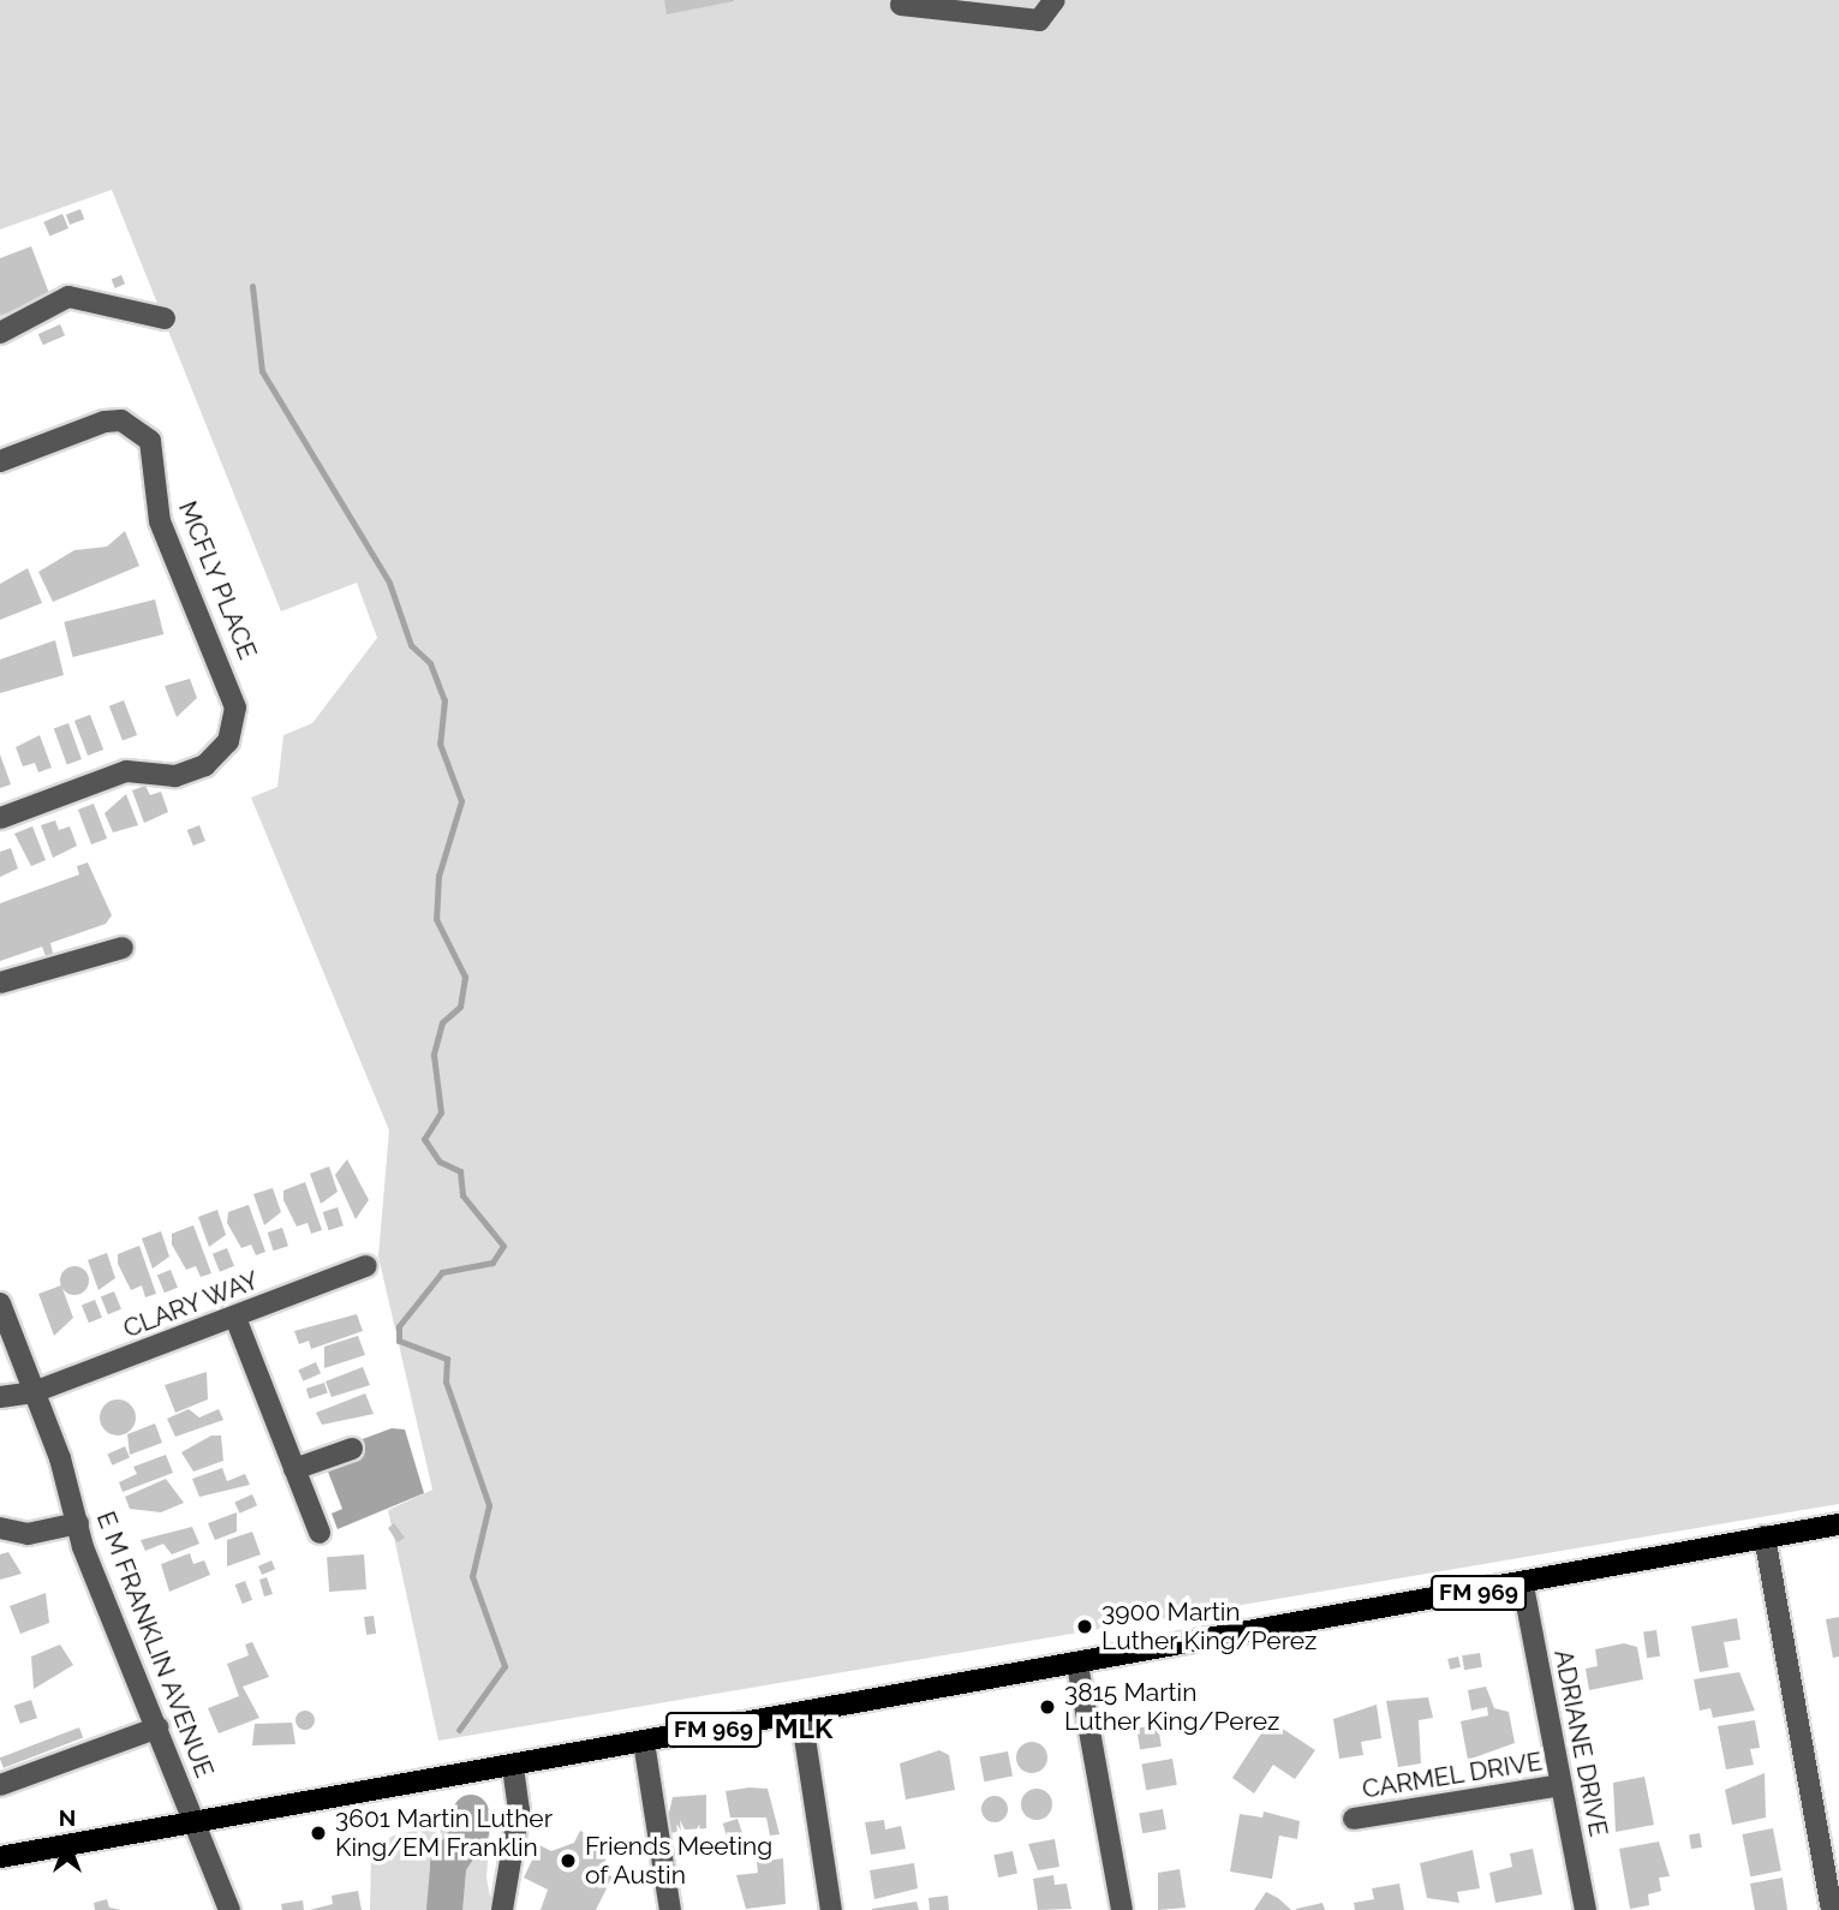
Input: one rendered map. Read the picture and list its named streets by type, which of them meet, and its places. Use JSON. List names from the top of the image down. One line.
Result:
{"streets":{"main road":["FM 969"],"street":["MCFLY PLACE","CLARY WAY","E M FRANKLIN AVENUE","ADRIANE DRIVE","CARMEL DRIVE"]},"crossings":[["CLARY WAY","E M FRANKLIN AVENUE"],["FM 969","E M FRANKLIN AVENUE"],["FM 969","ADRIANE DRIVE"],["ADRIANE DRIVE","CARMEL DRIVE"]],"districts":["MLK"],"places":["3900 Martin Luther King/Perez","3815 Martin Luther King/Perez","3601 Martin Luther King/EM Franklin","Friends Meeting of Austin"],"north":"top"}
